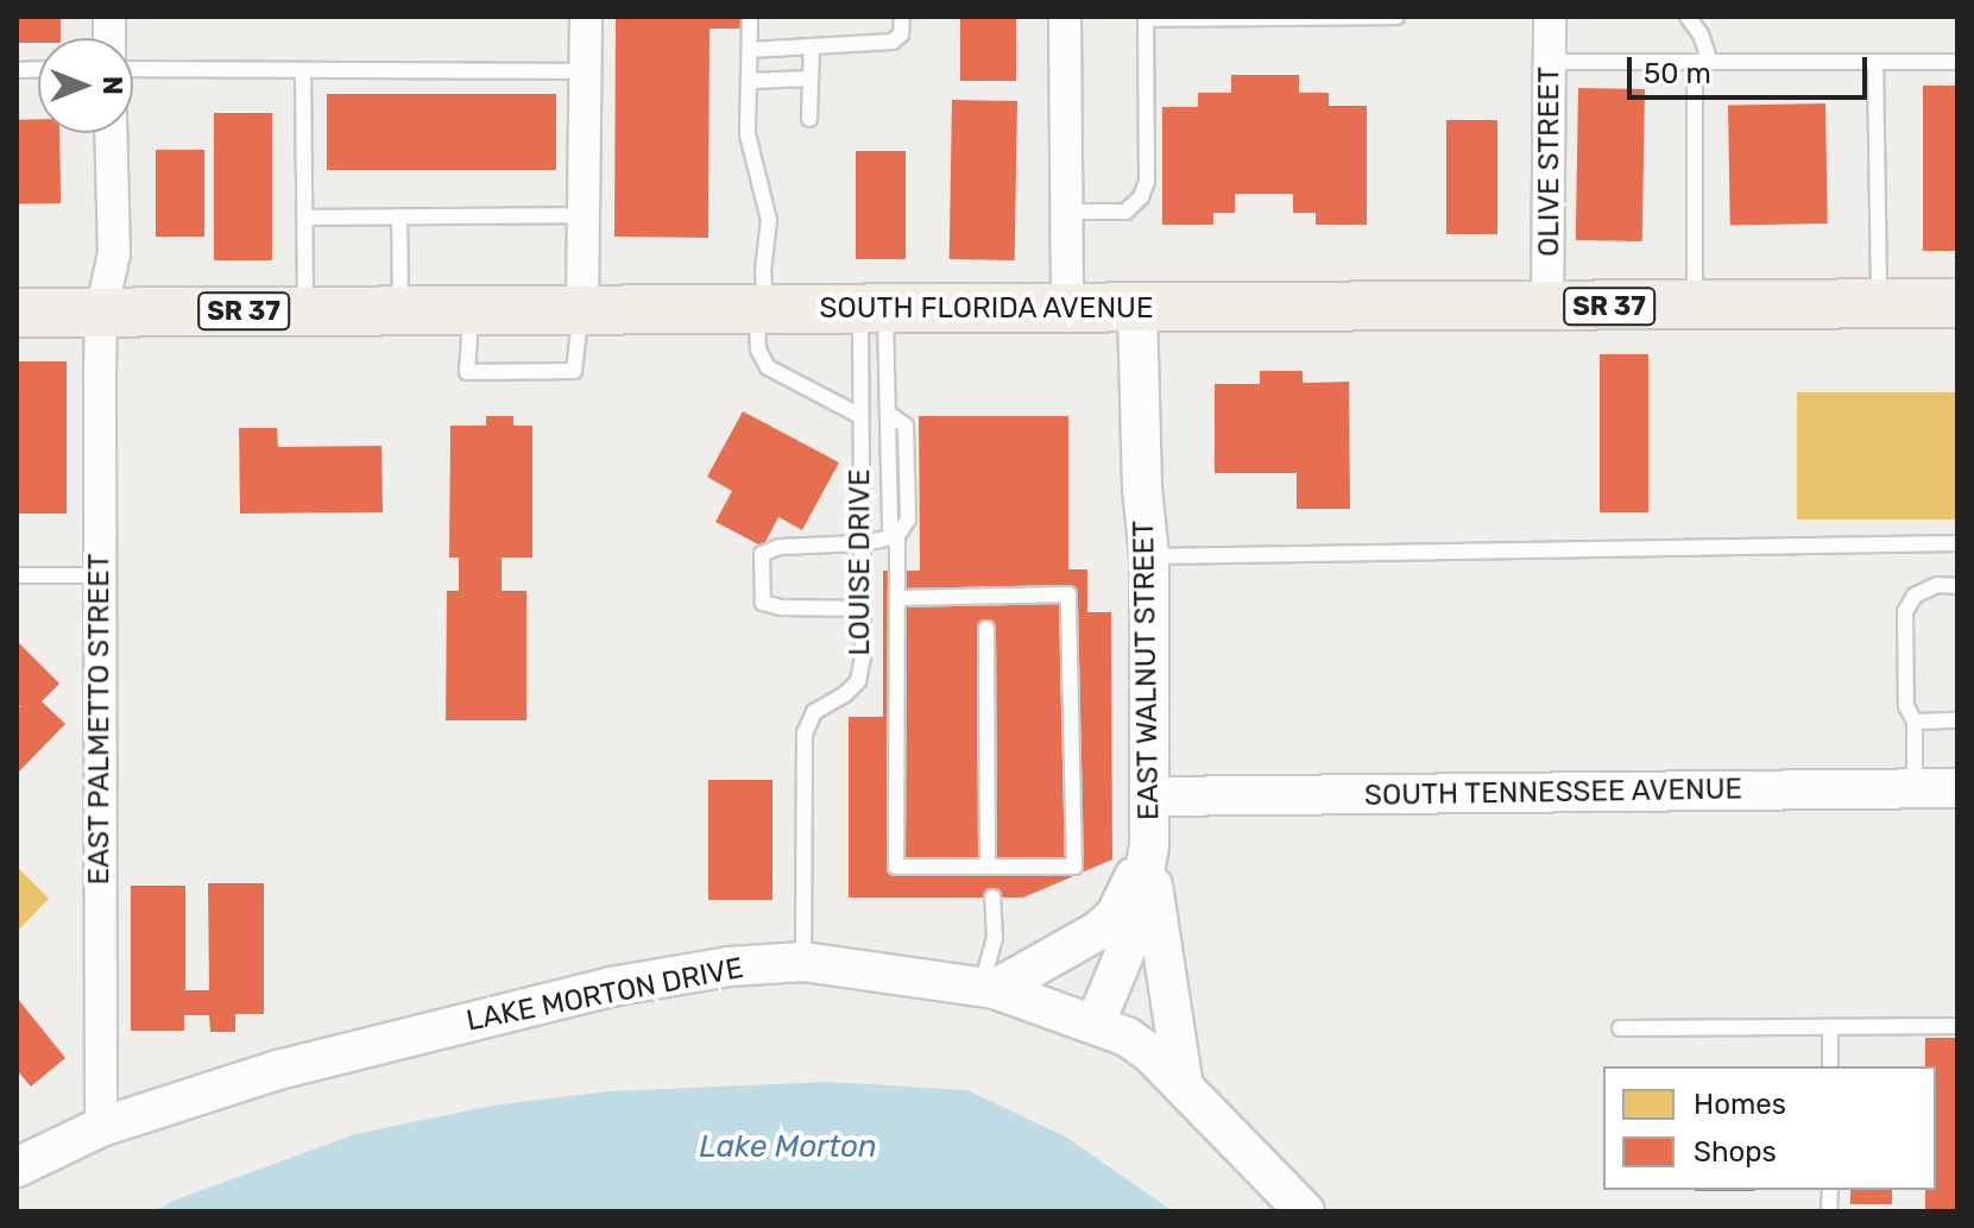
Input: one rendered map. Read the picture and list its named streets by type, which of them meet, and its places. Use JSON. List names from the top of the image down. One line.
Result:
{"streets":{"main road":["SR 37","SOUTH FLORIDA AVENUE"],"street":["OLIVE STREET","EAST WALNUT STREET","EAST PALMETTO STREET","SOUTH TENNESSEE AVENUE","LAKE MORTON DRIVE"],"lane":["LOUISE DRIVE"]},"crossings":[["OLIVE STREET","SOUTH FLORIDA AVENUE"],["SOUTH FLORIDA AVENUE","LOUISE DRIVE"],["SOUTH FLORIDA AVENUE","EAST WALNUT STREET"],["SOUTH FLORIDA AVENUE","EAST PALMETTO STREET"],["LOUISE DRIVE","LAKE MORTON DRIVE"],["EAST WALNUT STREET","SOUTH TENNESSEE AVENUE"],["EAST WALNUT STREET","LAKE MORTON DRIVE"],["EAST PALMETTO STREET","LAKE MORTON DRIVE"]],"water":["Lake Morton"],"legend":["Homes","Shops"],"scale_bar":"50 m","north":"right"}
